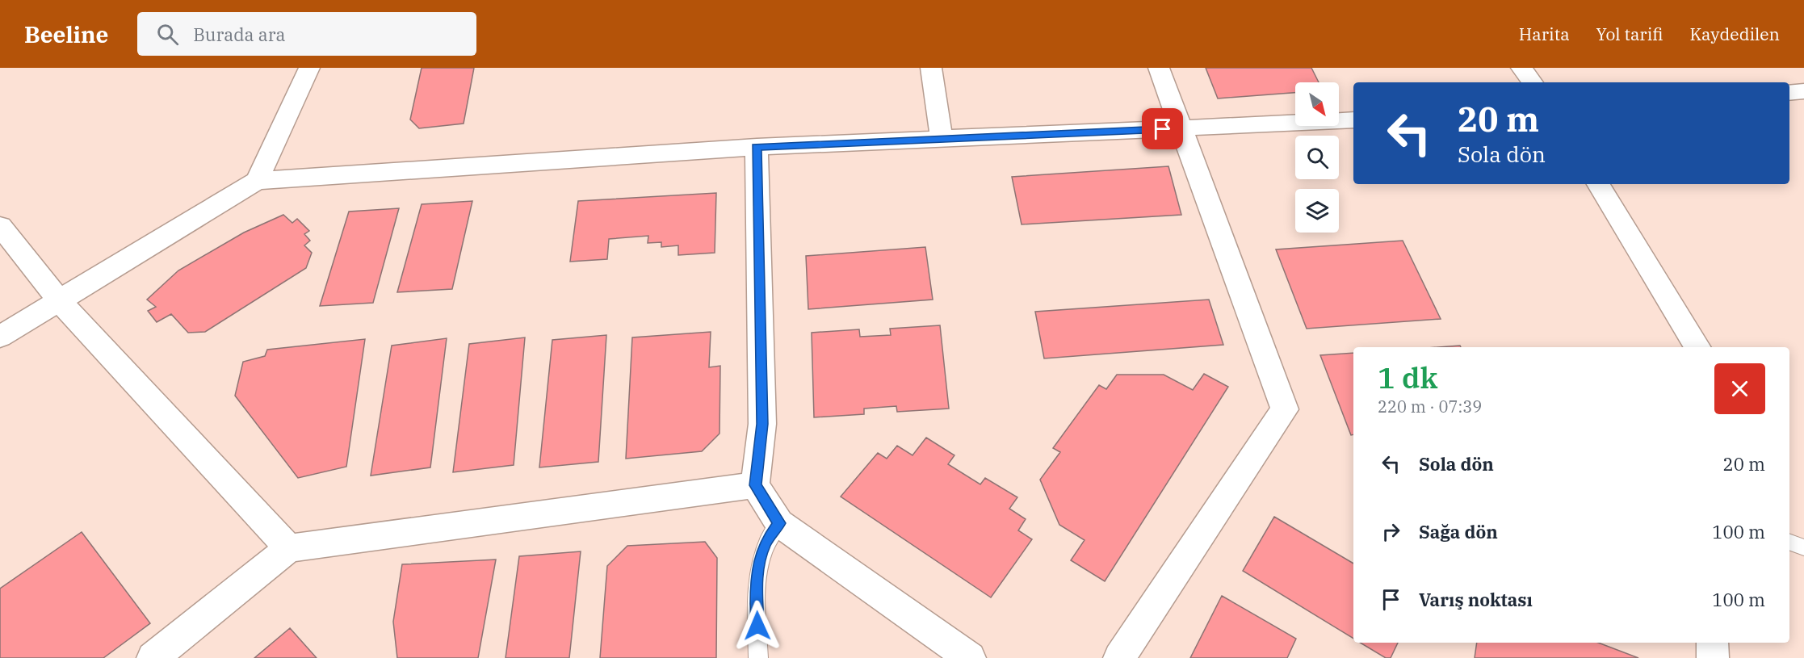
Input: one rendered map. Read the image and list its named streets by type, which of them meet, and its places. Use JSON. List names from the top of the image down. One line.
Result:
{"north":"bottom right","page":{"header":"Beeline","search":"Burada ara","nav":["Harita","Yol tarifi","Kaydedilen"],"turn":["20 m","Sola dön"],"heading":["1 dk","220 m · 07:39"],"list":[{"name":"Sola dön","value":"20 m"},{"name":"Sağa dön","value":"100 m"},{"name":"Varış noktası","value":"100 m"}]}}
